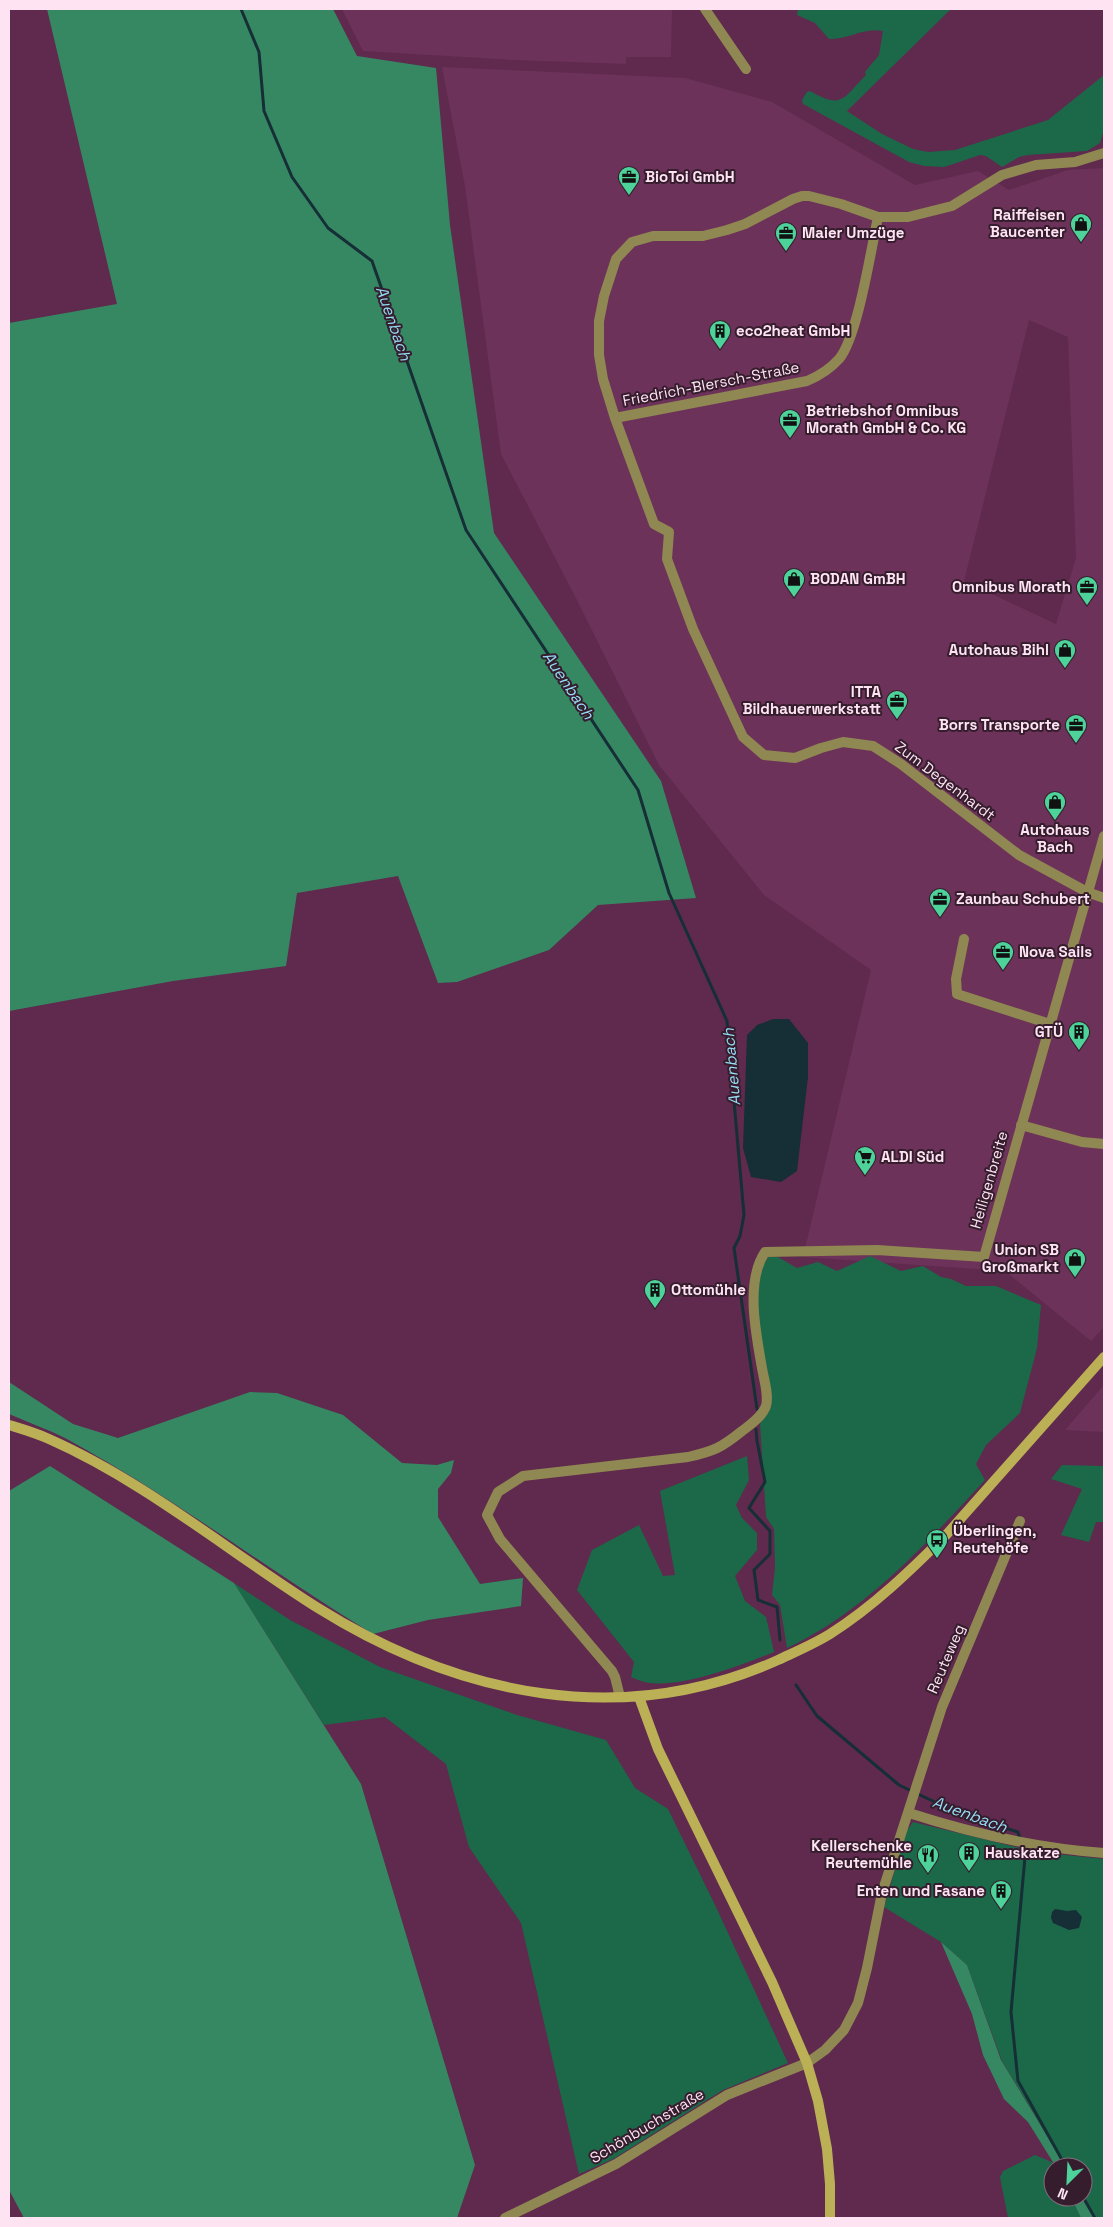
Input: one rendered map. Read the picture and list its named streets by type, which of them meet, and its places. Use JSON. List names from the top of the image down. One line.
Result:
{"streets":{"street":["Friedrich-Blersch-Straße","Zum Degenhardt","Heiligenbreite","Reuteweg","Schönbuchstraße"]},"crossings":[["Friedrich-Blersch-Straße","Zum Degenhardt"],["Zum Degenhardt","Heiligenbreite"],["Reuteweg","Schönbuchstraße"]],"water":["Auenbach"],"places":{"office":["BioToi GmbH","Maier Umzüge","Betriebshof Omnibus Morath GmbH & Co. KG","Omnibus Morath","ITTA Bildhauerwerkstatt","Borrs Transporte","Zaunbau Schubert","Nova Sails"],"shop":["Raiffeisen Baucenter","BODAN GmBH","Autohaus Bihl","Autohaus Bach","Union SB Großmarkt"],"building":["eco2heat GmbH","GTÜ","Ottomühle","Hauskatze","Enten und Fasane"],"supermarket":["ALDI Süd"],"bus stop":["Überlingen, Reutehöfe"],"restaurant":["Kellerschenke Reutemühle"]},"north":"bottom left"}
